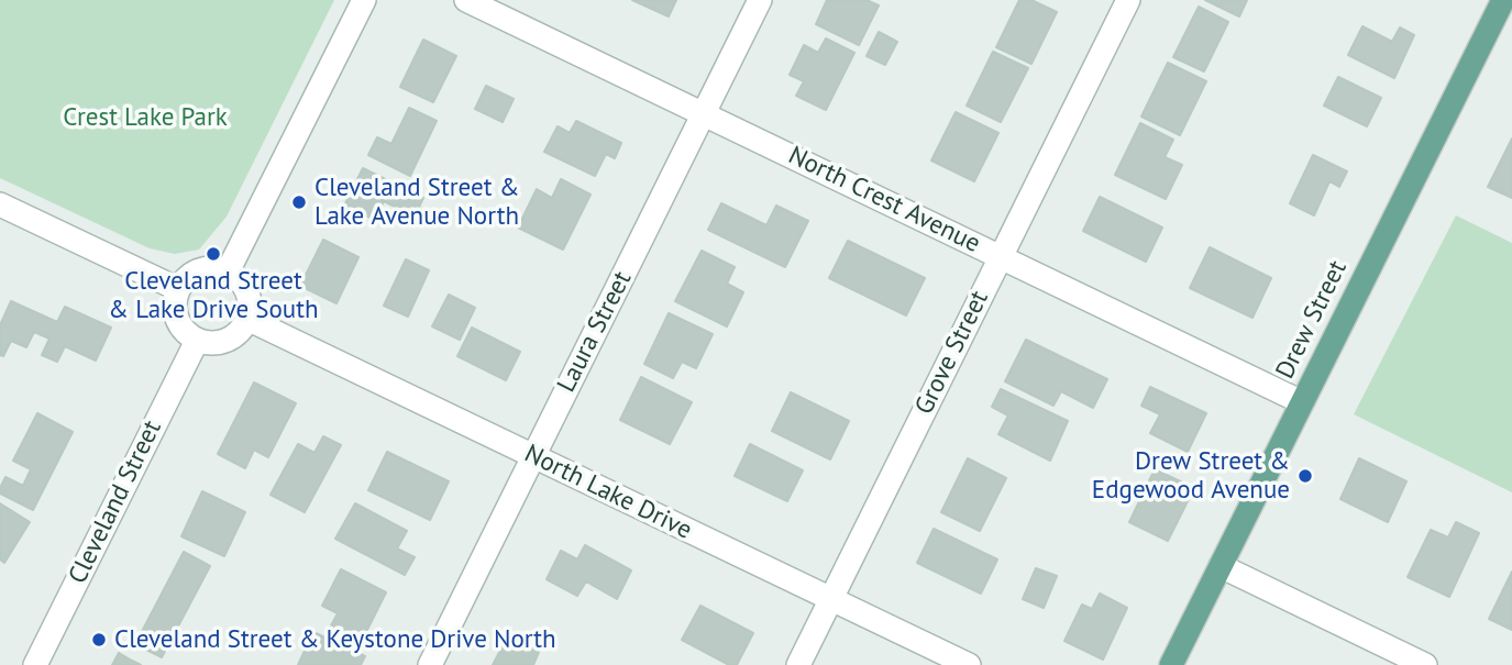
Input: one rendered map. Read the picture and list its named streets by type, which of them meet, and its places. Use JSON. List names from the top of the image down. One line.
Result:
{"streets":{"main road":["Drew Street"],"street":["North Crest Avenue","Laura Street","Grove Street","North Lake Drive","Cleveland Street"]},"crossings":[["North Crest Avenue","Drew Street"],["North Crest Avenue","Laura Street"],["North Crest Avenue","Grove Street"],["Laura Street","North Lake Drive"],["Grove Street","North Lake Drive"],["North Lake Drive","Cleveland Street"]],"parks":["Crest Lake Park"],"places":["Cleveland Street & Lake Avenue North","Cleveland Street & Lake Drive South","Drew Street & Edgewood Avenue","Cleveland Street & Keystone Drive North"]}
